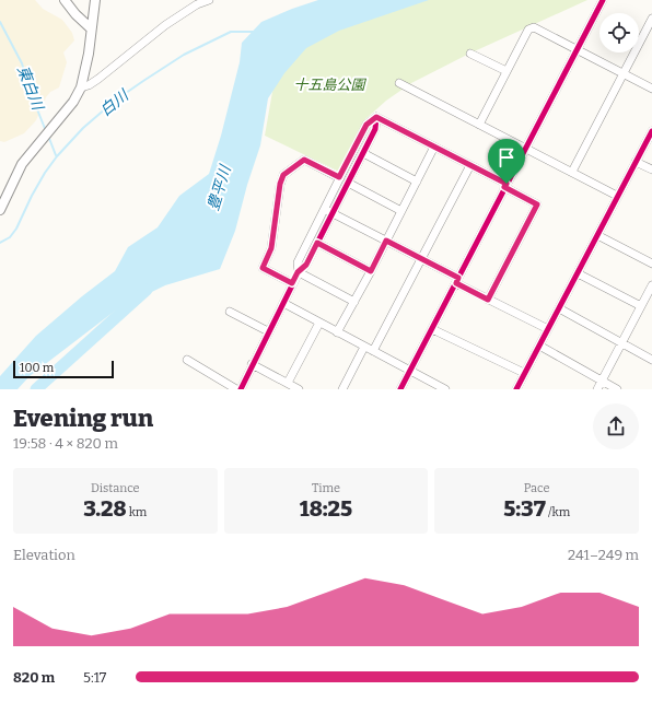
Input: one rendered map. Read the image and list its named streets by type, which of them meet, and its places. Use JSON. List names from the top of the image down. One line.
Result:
{"water":["東白川","白川","豊平川"],"parks":["十五島公園"],"scale_bar":"100 m","page":{"scale":"100 m","heading":["Evening run","19:58 · 4 × 820 m"],"stats":[["Distance","3.28 km"],["Time","18:25"],["Pace","5:37 /km"]],"chart":["Elevation","241–249 m"],"list":[{"name":"820 m","note":"5:17"}]}}
